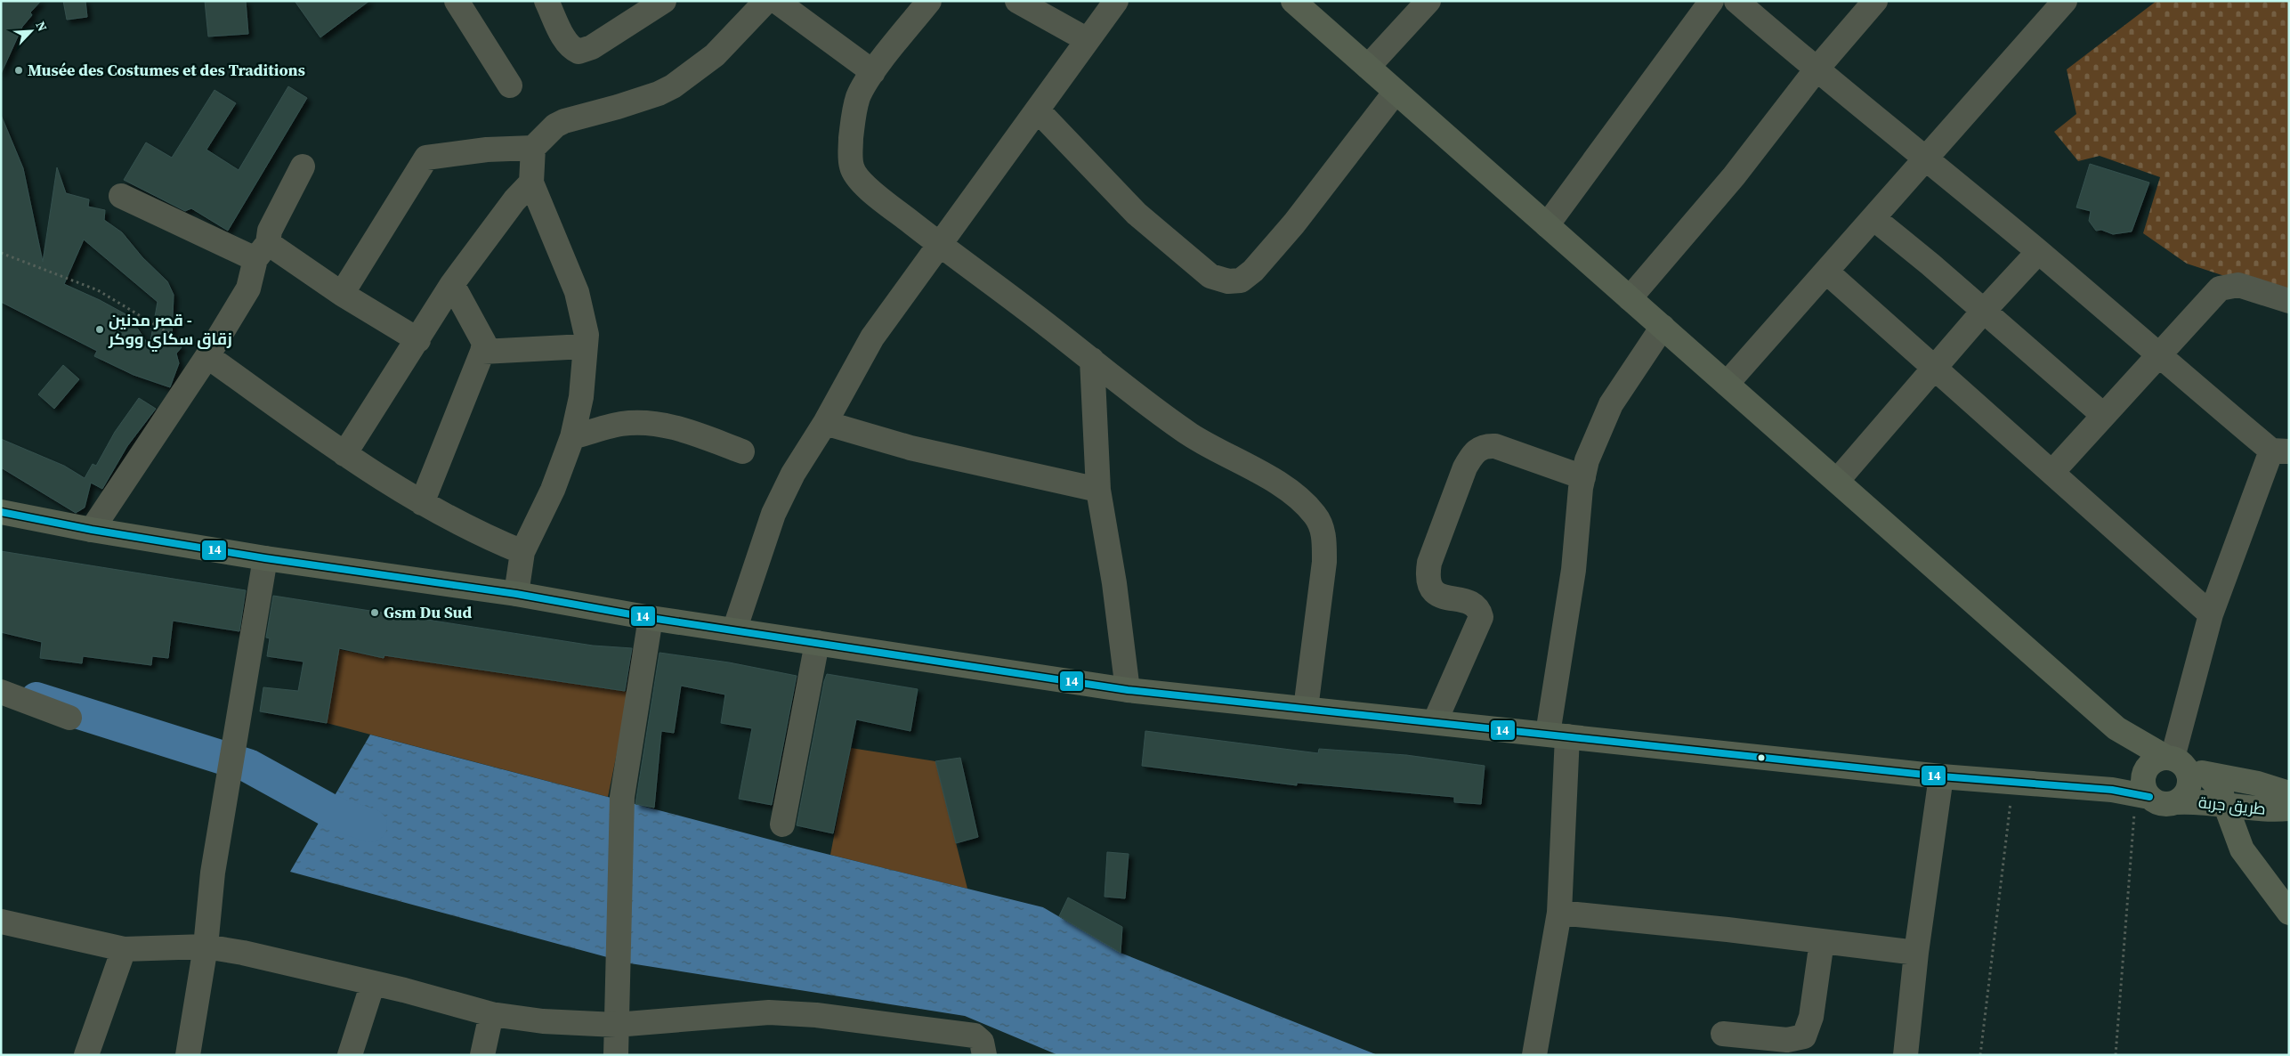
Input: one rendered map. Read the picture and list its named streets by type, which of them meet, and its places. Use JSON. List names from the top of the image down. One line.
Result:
{"streets":{"main road":["طريق جربة"]},"places":["Musée des Costumes et des Traditions","قصر مدنين - زقاق سكاي ووكر","Gsm Du Sud"],"lines":["transit line 14"],"north":"top right"}
